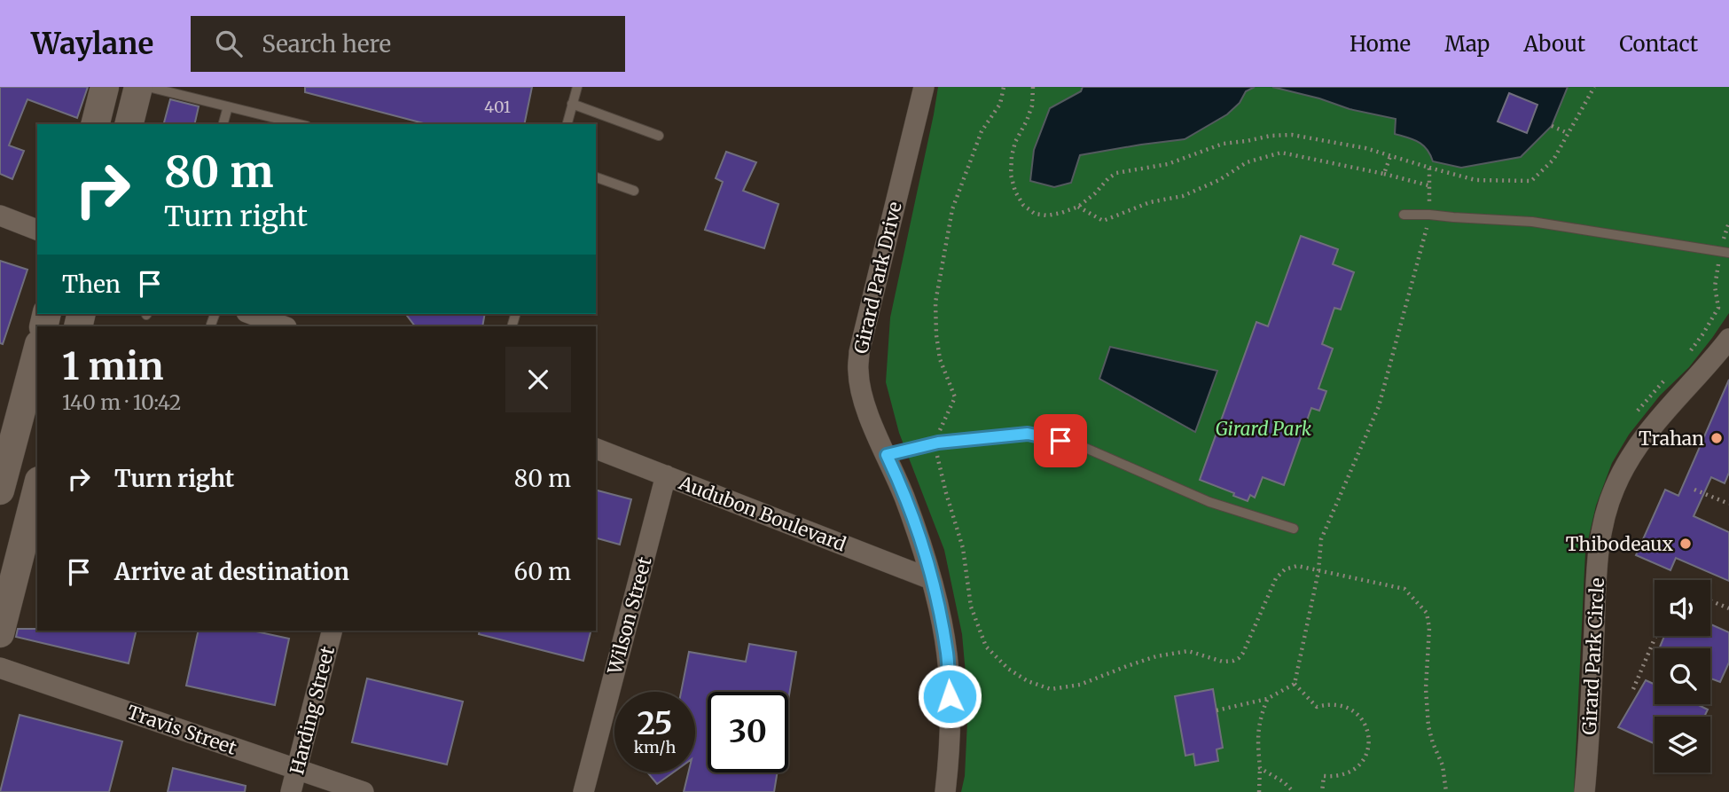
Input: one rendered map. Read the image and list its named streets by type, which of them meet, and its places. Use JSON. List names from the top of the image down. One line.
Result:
{"streets":{"street":["Girard Park Drive","Audubon Boulevard","Wilson Street","Girard Park Circle","Harding Street","Travis Street"]},"crossings":[["Girard Park Drive","Audubon Boulevard"],["Audubon Boulevard","Wilson Street"],["Harding Street","Travis Street"]],"parks":["Girard Park"],"places":["Trahan","Thibodeaux"],"house_numbers":["401"],"page":{"header":"Waylane","search":"Search here","nav":["Home","Map","About","Contact"],"turn":["80 m","Turn right"],"then":"Then","heading":["1 min","140 m · 10:42"],"list":[{"name":"Turn right","value":"80 m"},{"name":"Arrive at destination","value":"60 m"}],"speed":"25 km/h","limit":"30"}}
